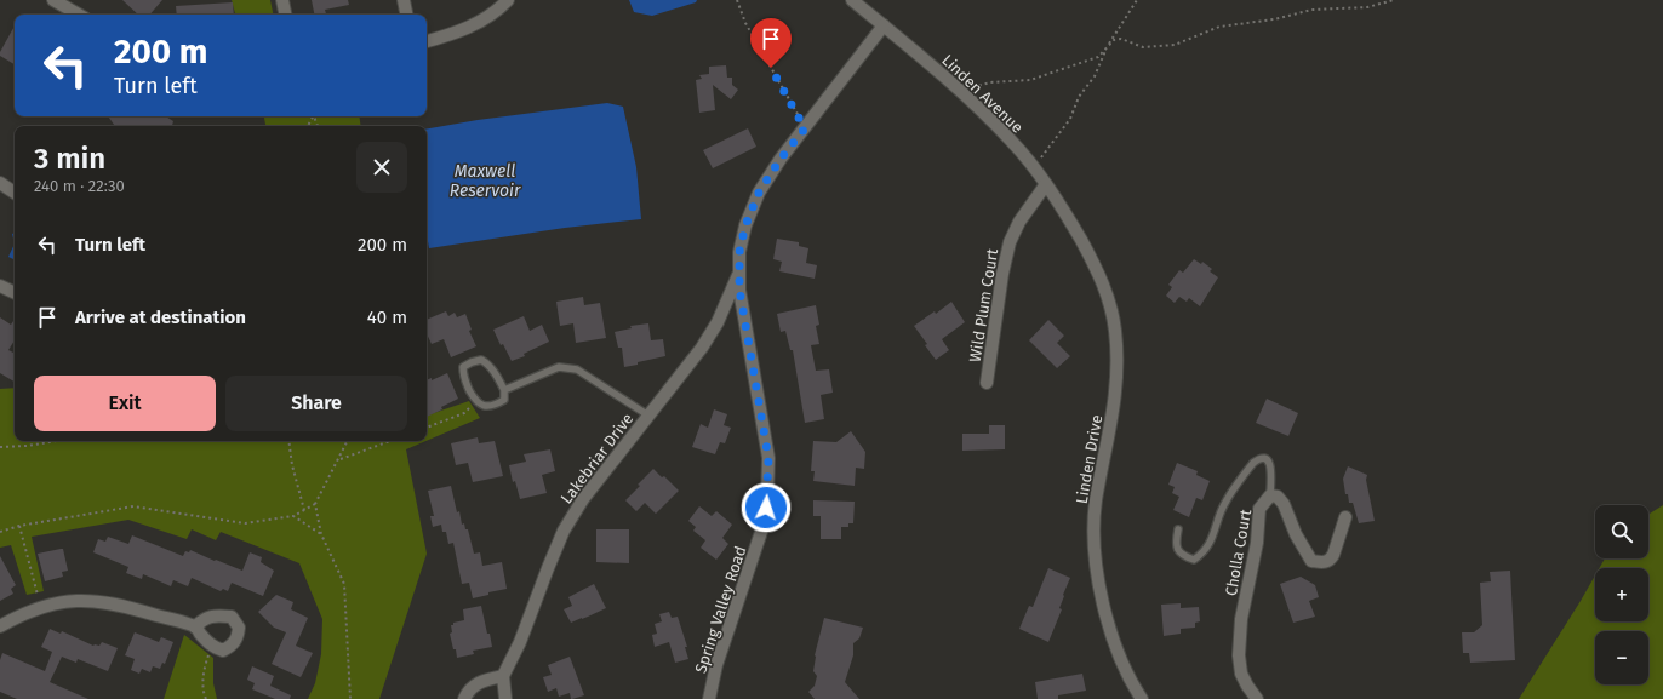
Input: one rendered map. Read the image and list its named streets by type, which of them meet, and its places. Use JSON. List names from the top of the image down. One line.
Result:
{"streets":{"street":["Linden Avenue","Wild Plum Court","Lakebriar Drive","Linden Drive","Cholla Court","Spring Valley Road"]},"crossings":[["Linden Avenue","Wild Plum Court"],["Linden Avenue","Linden Drive"],["Linden Avenue","Spring Valley Road"],["Lakebriar Drive","Spring Valley Road"]],"water":["Maxwell Reservoir"],"page":{"turn":["200 m","Turn left"],"heading":["3 min","240 m · 22:30"],"list":[{"name":"Turn left","value":"200 m"},{"name":"Arrive at destination","value":"40 m"}],"buttons":["Exit","Share"],"map_buttons":["+","−"]}}
